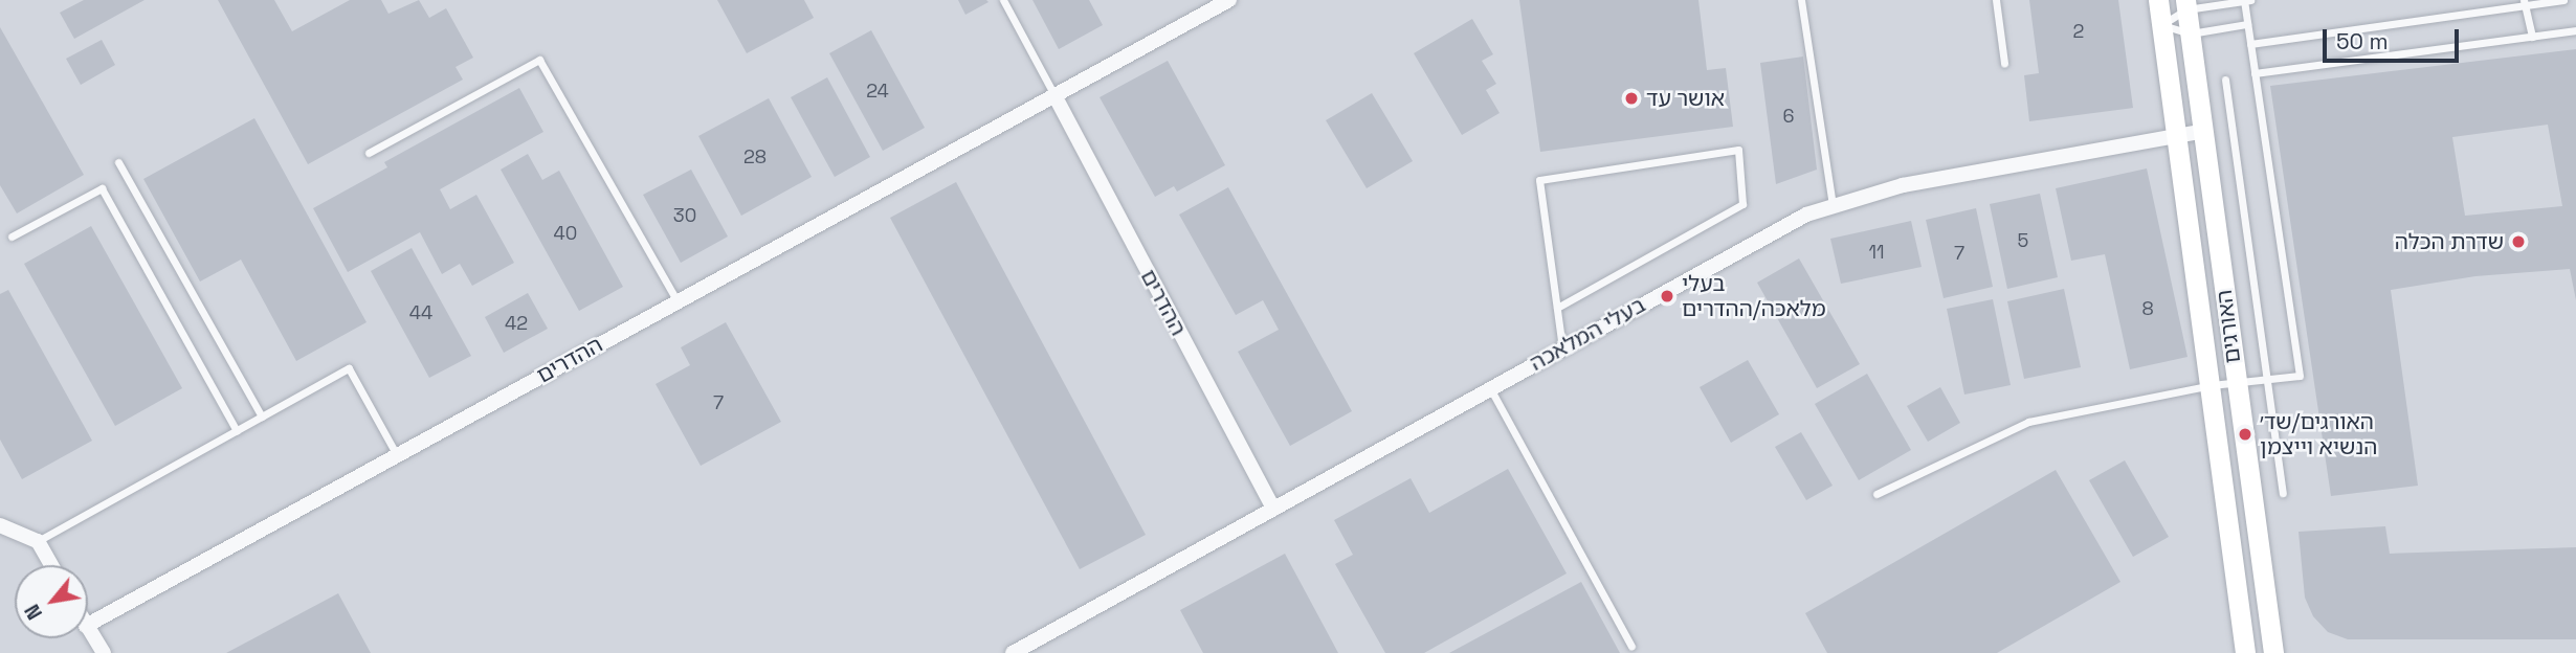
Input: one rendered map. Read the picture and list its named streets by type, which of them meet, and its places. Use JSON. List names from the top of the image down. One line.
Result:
{"streets":{"street":["ההדרים","האורגים","בעלי המלאכה"]},"crossings":[["ההדרים","בעלי המלאכה"],["האורגים","בעלי המלאכה"]],"places":["אושר עד","שדרת הכלה","בעלי מלאכה/ההדרים","האורגים/שד׳ הנשיא וייצמן"],"house_numbers":["2","24","6","28","30","40","5","11","7","8","44","42","7"],"scale_bar":"50 m","north":"bottom left"}
